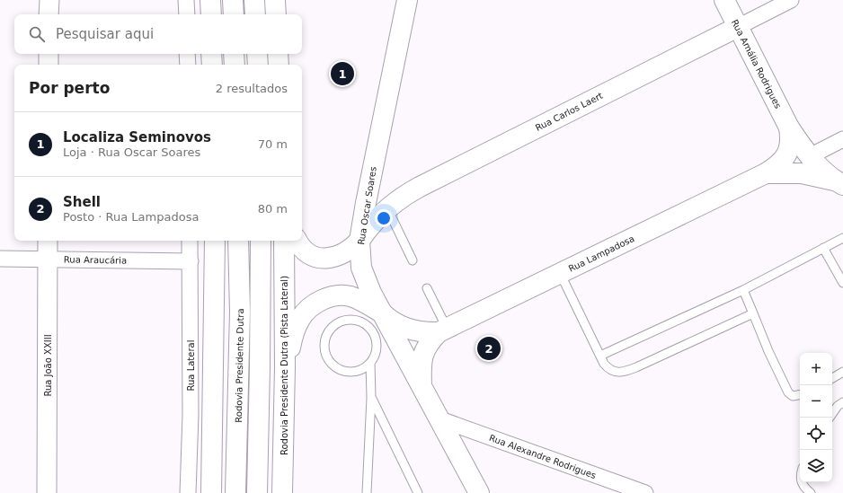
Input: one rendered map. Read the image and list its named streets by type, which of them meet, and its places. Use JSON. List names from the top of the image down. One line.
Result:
{"streets":{"main road":["Rua Amália Rodrigues","Rua Carlos Laert","Rua Oscar Soares","Rua Lampadosa","Rodovia Presidente Dutra","Rodovia Presidente Dutra (Pista Lateral)"],"street":["Rua Araucária","Rua João XXIII","Rua Lateral","Rua Alexandre Rodrigues"]},"crossings":[["Rua Amália Rodrigues","Rua Carlos Laert"],["Rua Amália Rodrigues","Rua Lampadosa"],["Rua Carlos Laert","Rua Oscar Soares"],["Rua Oscar Soares","Rua Lampadosa"],["Rua Oscar Soares","Rua Alexandre Rodrigues"],["Rua Araucária","Rua João XXIII"],["Rua Araucária","Rua Lateral"]],"page":{"search":"Pesquisar aqui","pins":["1","2"],"heading":["Por perto","2 resultados"],"list":[{"mark":"1","name":"Localiza Seminovos","note":"Loja · Rua Oscar Soares","value":"70 m"},{"mark":"2","name":"Shell","note":"Posto · Rua Lampadosa","value":"80 m"}],"map_buttons":["+","−"]}}
